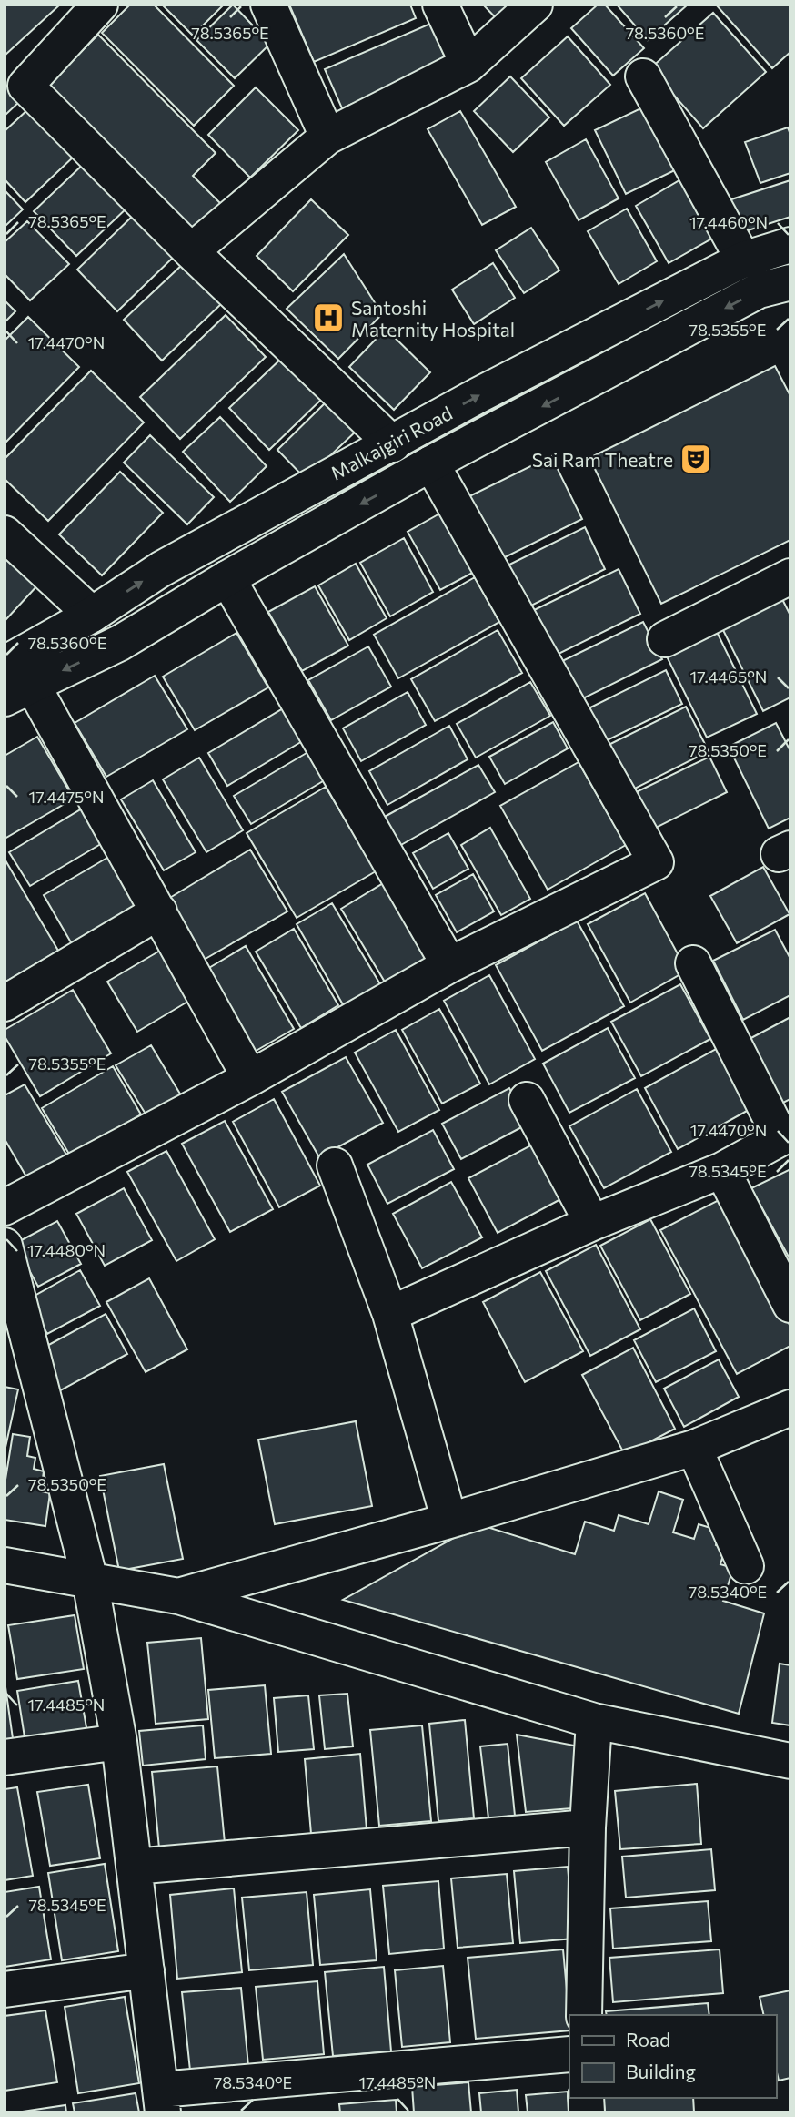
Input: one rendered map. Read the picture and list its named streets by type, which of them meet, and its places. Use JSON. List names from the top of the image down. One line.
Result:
{"streets":{"street":["Malkajgiri Road"]},"places":{"hospital":["Santoshi Maternity Hospital"],"theatre":["Sai Ram Theatre"]},"legend":["Road","Building"],"coordinates":["78.5365°E","78.5360°E","17.4460°N","78.5355°E","17.4470°N","17.4465°N","78.5350°E","17.4475°N","78.5345°E","17.4480°N","78.5340°E","17.4485°N"]}
